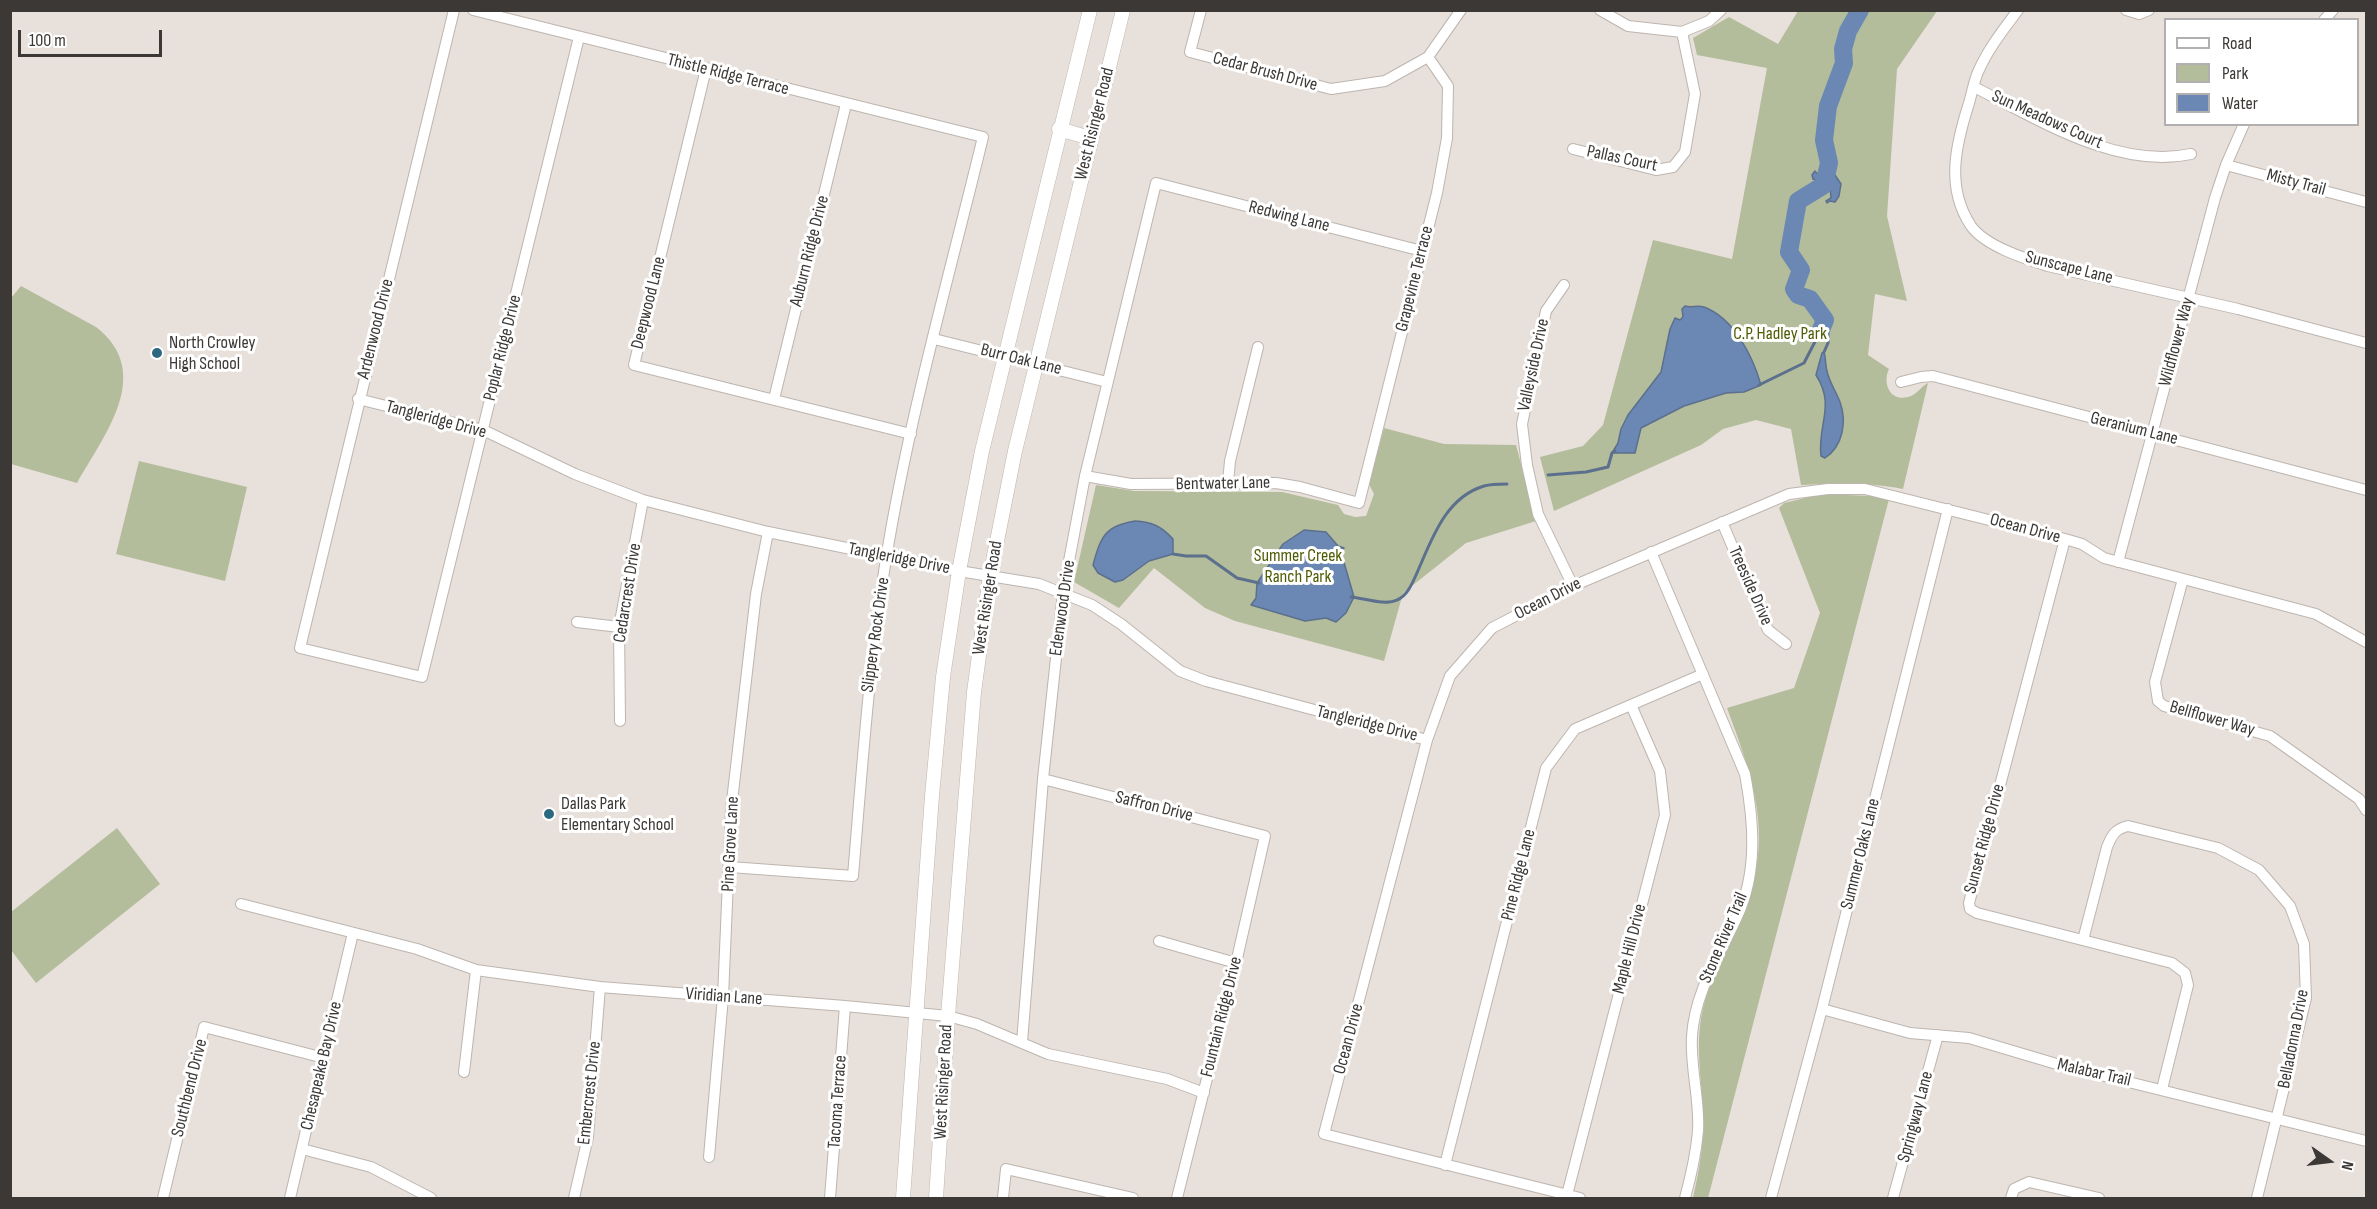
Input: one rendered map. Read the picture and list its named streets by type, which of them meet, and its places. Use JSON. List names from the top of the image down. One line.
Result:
{"streets":{"main road":["West Risinger Road"],"street":["Cedar Brush Drive","Thistle Ridge Terrace","Sun Meadows Court","Pallas Court","Misty Trail","Redwing Lane","Auburn Ridge Drive","Sunscape Lane","Grapevine Terrace","Deepwood Lane","Ardenwood Drive","Wildflower Way","Poplar Ridge Drive","Burr Oak Lane","Valleyside Drive","Tangleridge Drive","Geranium Lane","Bentwater Lane","Ocean Drive","Treeside Drive","Cedarcrest Drive","Edenwood Drive","Slippery Rock Drive","Bellflower Way","Saffron Drive","Sunset Ridge Drive","Pine Grove Lane","Summer Oaks Lane","Pine Ridge Lane","Stone River Trail","Maple Hill Drive","Viridian Lane","Fountain Ridge Drive","Belladonna Drive","Chesapeake Bay Drive","Malabar Trail","Southbend Drive","Embercrest Drive","Tacoma Terrace","Springway Lane"]},"crossings":[["Cedar Brush Drive","Grapevine Terrace"],["Thistle Ridge Terrace","Auburn Ridge Drive"],["Thistle Ridge Terrace","Deepwood Lane"],["Thistle Ridge Terrace","Poplar Ridge Drive"],["Thistle Ridge Terrace","Slippery Rock Drive"],["Sun Meadows Court","Sunscape Lane"],["West Risinger Road","Burr Oak Lane"],["West Risinger Road","Tangleridge Drive"],["West Risinger Road","Viridian Lane"],["Misty Trail","Wildflower Way"],["Redwing Lane","Grapevine Terrace"],["Redwing Lane","Edenwood Drive"],["Auburn Ridge Drive","Deepwood Lane"],["Sunscape Lane","Wildflower Way"],["Grapevine Terrace","Bentwater Lane"],["Deepwood Lane","Slippery Rock Drive"],["Ardenwood Drive","Poplar Ridge Drive"],["Ardenwood Drive","Tangleridge Drive"],["Wildflower Way","Geranium Lane"],["Wildflower Way","Ocean Drive"],["Poplar Ridge Drive","Tangleridge Drive"],["Burr Oak Lane","Edenwood Drive"],["Burr Oak Lane","Slippery Rock Drive"],["Valleyside Drive","Ocean Drive"],["Tangleridge Drive","Ocean Drive"],["Tangleridge Drive","Cedarcrest Drive"],["Tangleridge Drive","Edenwood Drive"],["Tangleridge Drive","Slippery Rock Drive"],["Tangleridge Drive","Pine Grove Lane"],["Bentwater Lane","Edenwood Drive"],["Ocean Drive","Treeside Drive"],["Ocean Drive","Bellflower Way"],["Ocean Drive","Sunset Ridge Drive"],["Ocean Drive","Summer Oaks Lane"],["Ocean Drive","Pine Ridge Lane"],["Ocean Drive","Stone River Trail"],["Ocean Drive","Maple Hill Drive"],["Edenwood Drive","Saffron Drive"],["Edenwood Drive","Viridian Lane"],["Slippery Rock Drive","Pine Grove Lane"],["Saffron Drive","Fountain Ridge Drive"],["Sunset Ridge Drive","Belladonna Drive"],["Sunset Ridge Drive","Malabar Trail"],["Pine Grove Lane","Viridian Lane"],["Summer Oaks Lane","Malabar Trail"],["Pine Ridge Lane","Stone River Trail"],["Pine Ridge Lane","Maple Hill Drive"],["Viridian Lane","Fountain Ridge Drive"],["Viridian Lane","Chesapeake Bay Drive"],["Viridian Lane","Embercrest Drive"],["Viridian Lane","Tacoma Terrace"],["Belladonna Drive","Malabar Trail"],["Chesapeake Bay Drive","Southbend Drive"],["Malabar Trail","Springway Lane"]],"parks":["C.P. Hadley Park","Summer Creek Ranch Park"],"places":["North Crowley High School","Dallas Park Elementary School"],"legend":["Road","Park","Water"],"scale_bar":"100 m","north":"right"}
